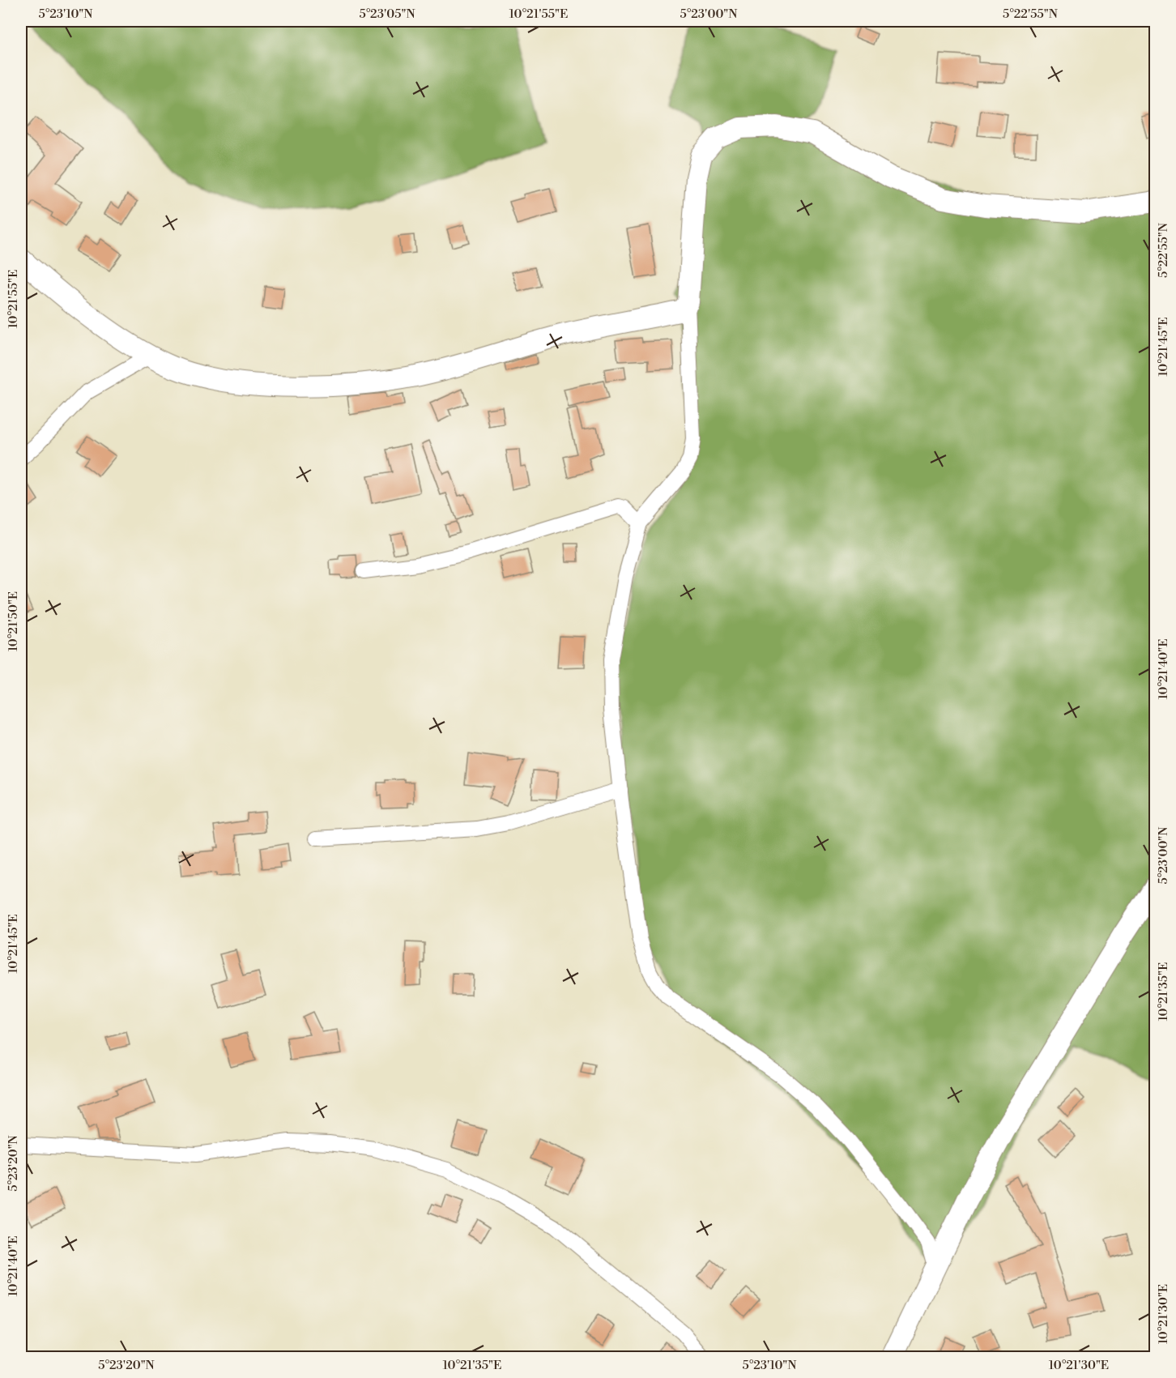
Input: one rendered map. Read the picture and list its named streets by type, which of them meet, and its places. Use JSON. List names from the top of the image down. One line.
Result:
{"coordinates":["5°23'10\"N","5°23'05\"N","10°21'55\"E","5°23'00\"N","5°22'55\"N","10°21'45\"E","10°21'50\"E","10°21'40\"E","10°21'35\"E","5°23'20\"N","10°21'30\"E"]}
